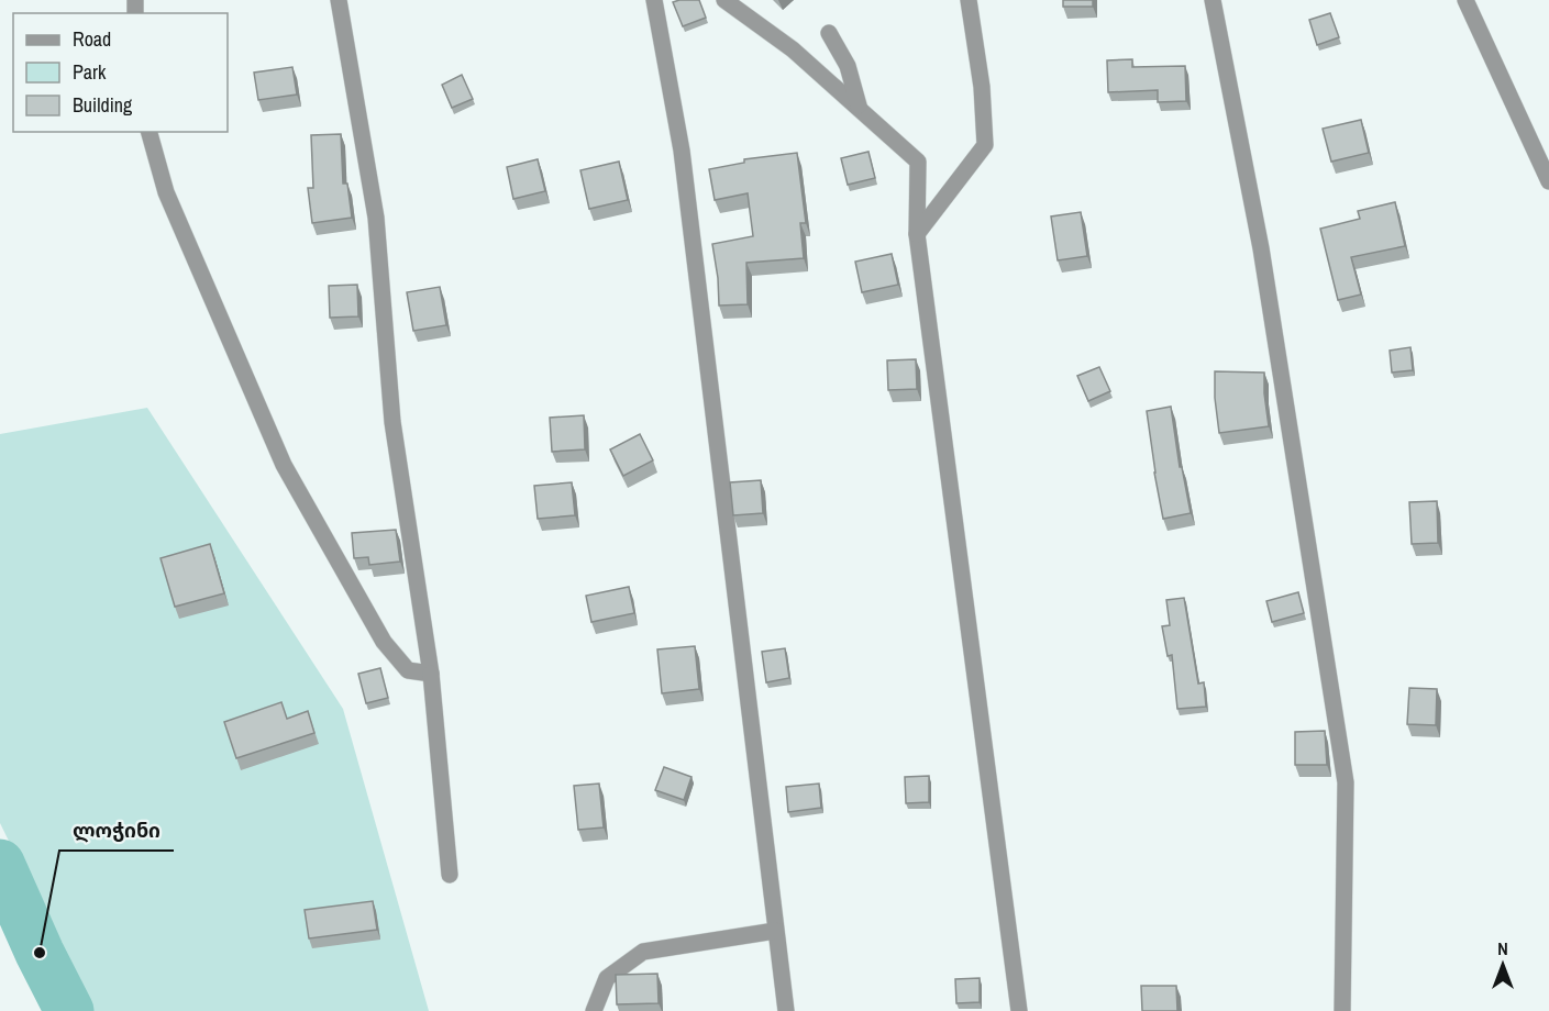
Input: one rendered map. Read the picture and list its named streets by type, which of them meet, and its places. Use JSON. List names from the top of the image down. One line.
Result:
{"places":["ლოჭინი"],"legend":["Road","Park","Building"],"north":"top"}
